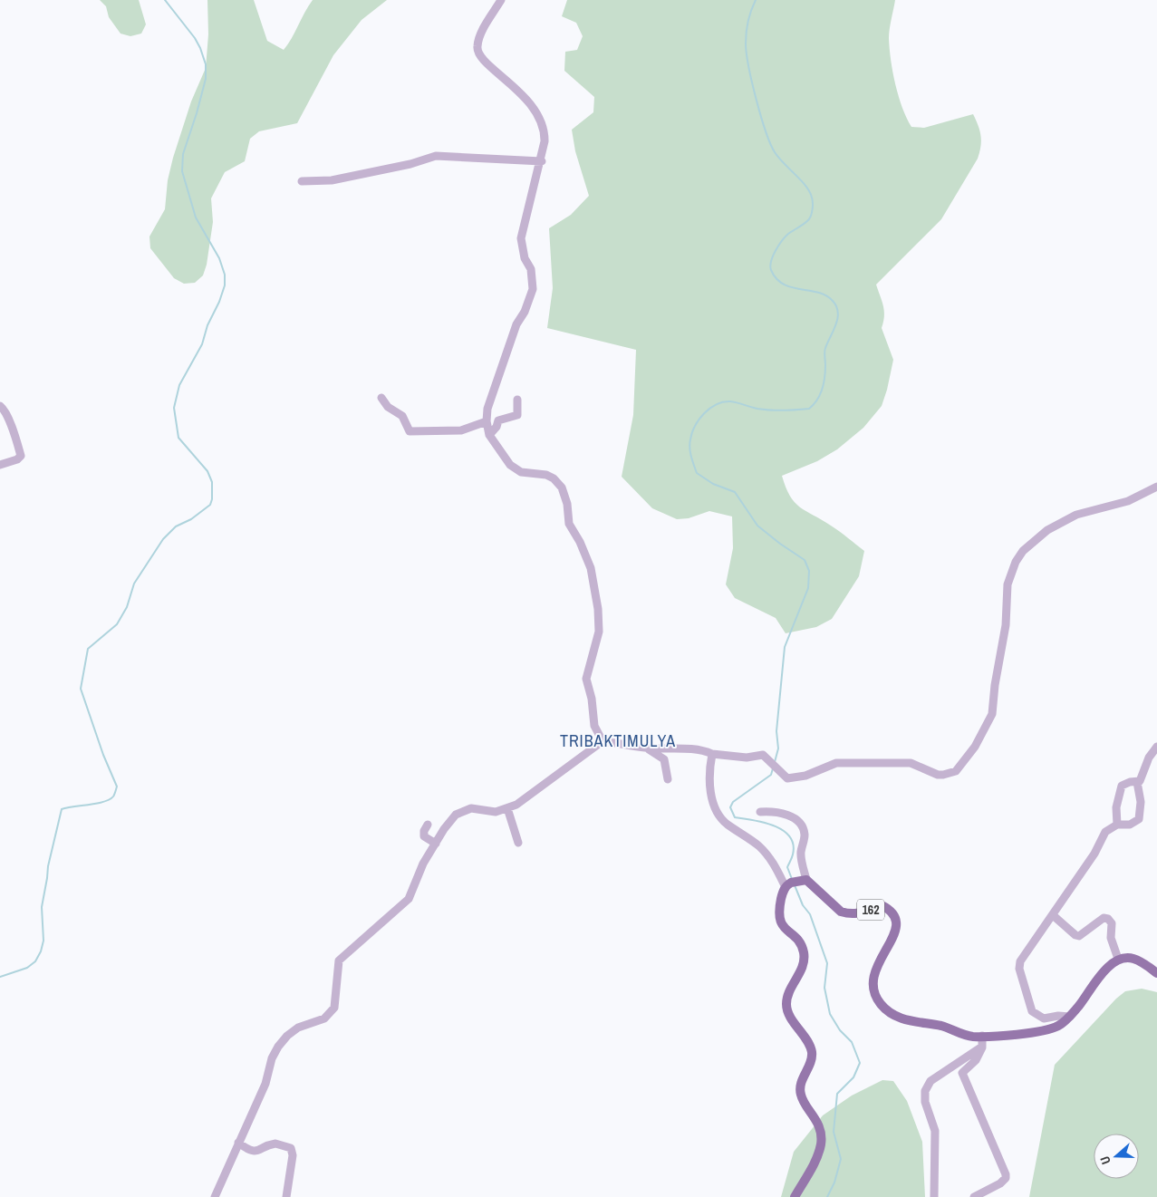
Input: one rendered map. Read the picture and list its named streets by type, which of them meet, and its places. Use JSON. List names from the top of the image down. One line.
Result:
{"streets":{"main road":["162"]},"districts":["TRIBAKTIMULYA"],"north":"left"}
